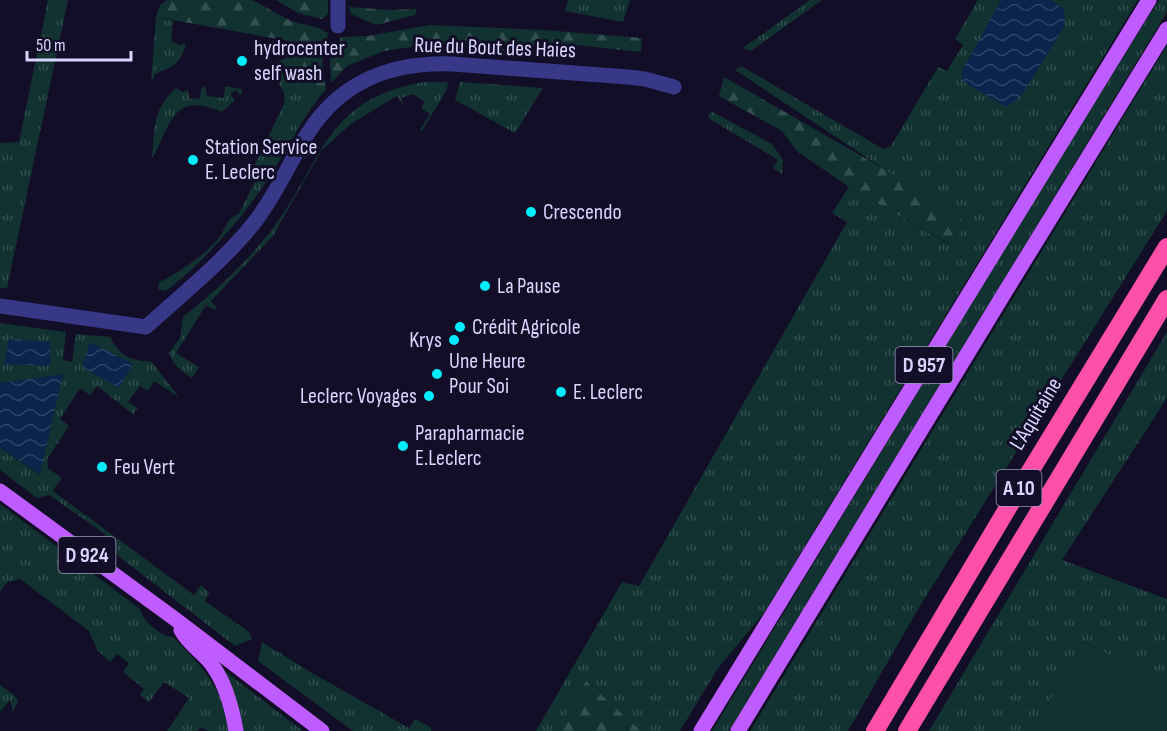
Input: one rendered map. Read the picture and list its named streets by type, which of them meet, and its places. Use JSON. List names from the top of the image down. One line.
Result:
{"streets":{"highway":["L'Aquitaine","A 10"],"main road":["D 957","D 924"],"street":["Rue du Bout des Haies"]},"places":["hydrocenter self wash","Station Service E. Leclerc","Crescendo","La Pause","Crédit Agricole","Krys","Une Heure Pour Soi","E. Leclerc","Leclerc Voyages","Parapharmacie E.Leclerc","Feu Vert"],"scale_bar":"50 m"}
